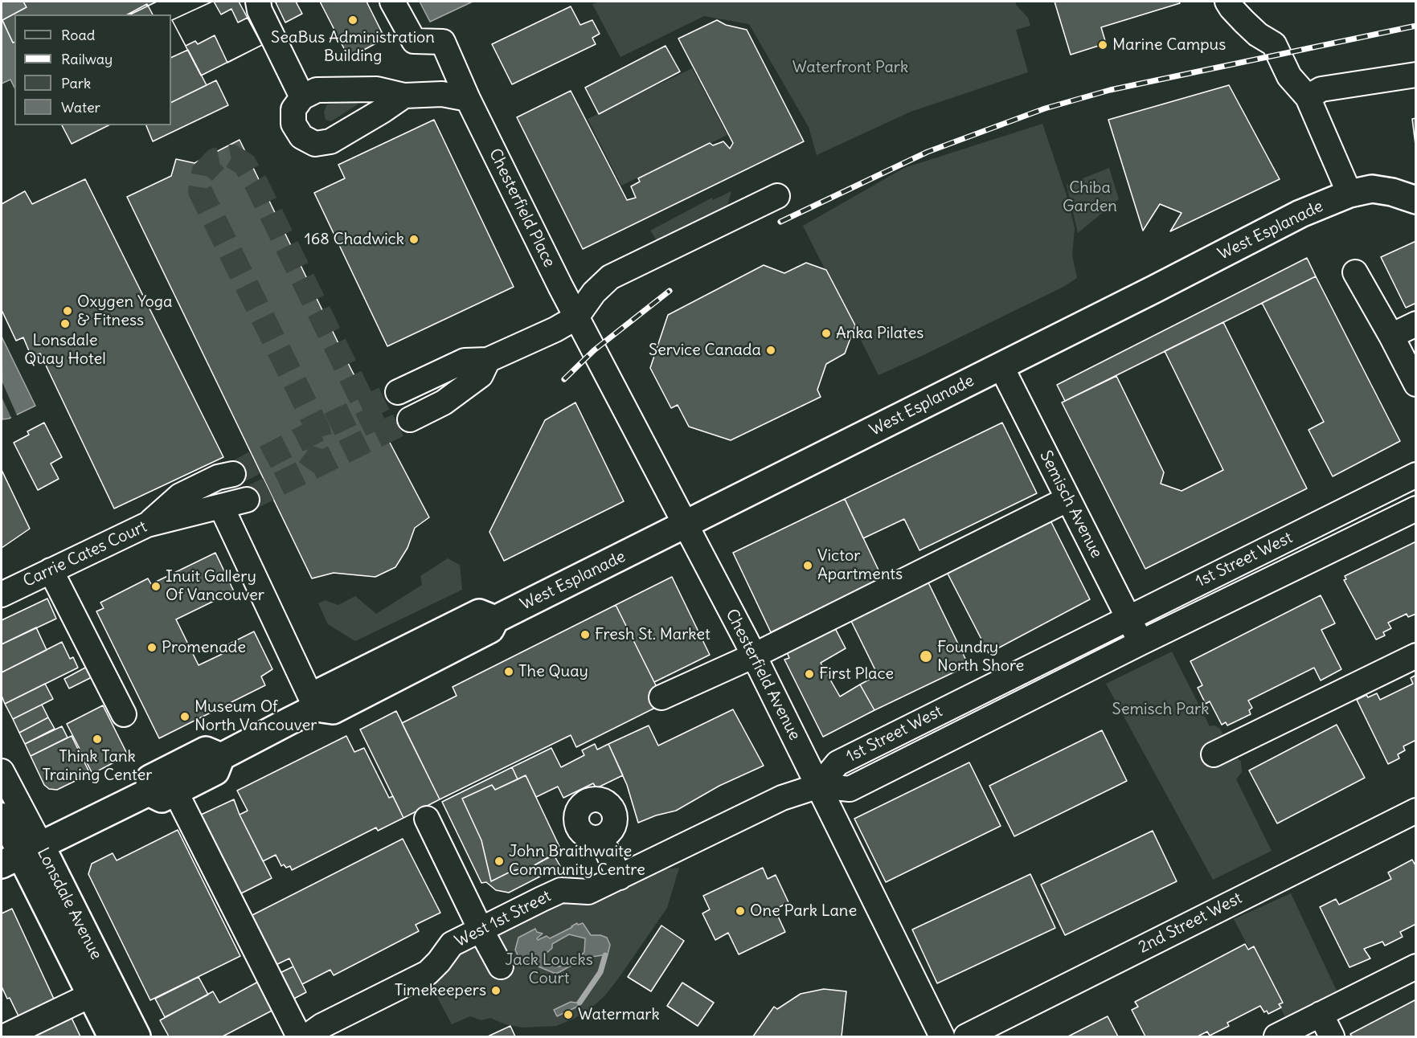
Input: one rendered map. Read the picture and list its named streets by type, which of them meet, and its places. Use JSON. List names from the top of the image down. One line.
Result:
{"streets":{"main road":["West Esplanade","Lonsdale Avenue"],"street":["Chesterfield Place","Semisch Avenue","Carrie Cates Court","1st Street West","Chesterfield Avenue","West 1st Street","2nd Street West"]},"crossings":[["Chesterfield Place","Chesterfield Avenue"],["West Esplanade","Semisch Avenue"],["West Esplanade","Chesterfield Avenue"],["West Esplanade","Lonsdale Avenue"],["Semisch Avenue","1st Street West"],["1st Street West","Chesterfield Avenue"],["1st Street West","West 1st Street"],["Chesterfield Avenue","West 1st Street"]],"parks":["Waterfront Park","Chiba Garden","Semisch Park","Jack Loucks Court"],"places":["SeaBus Administration Building","Marine Campus","168 Chadwick","Oxygen Yoga & Fitness","Lonsdale Quay Hotel","Anka Pilates","Service Canada","Victor Apartments","Inuit Gallery Of Vancouver","Fresh St. Market","Promenade","Foundry North Shore","The Quay","First Place","Museum Of North Vancouver","Think Tank Training Center","John Braithwaite Community Centre","One Park Lane","Timekeepers","Watermark"],"legend":["Road","Railway","Park","Water"]}
